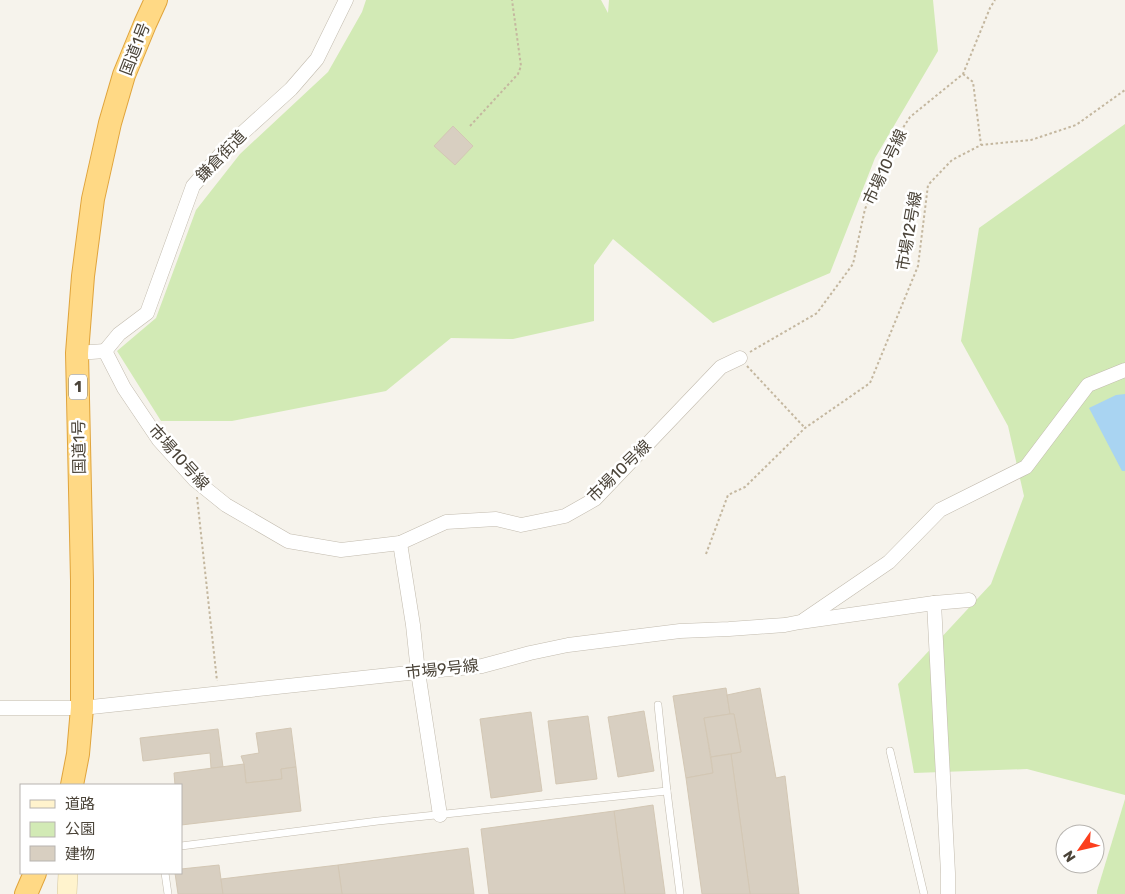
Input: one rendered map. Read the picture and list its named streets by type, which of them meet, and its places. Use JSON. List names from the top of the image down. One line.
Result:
{"streets":{"highway":["国道1号","1"],"street":["鎌倉街道","市場10号線","市場9号線"],"path":["市場12号線"]},"crossings":[["国道1号","市場9号線"],["鎌倉街道","市場10号線"]],"legend":["道路","公園","建物"],"north":"bottom left"}
